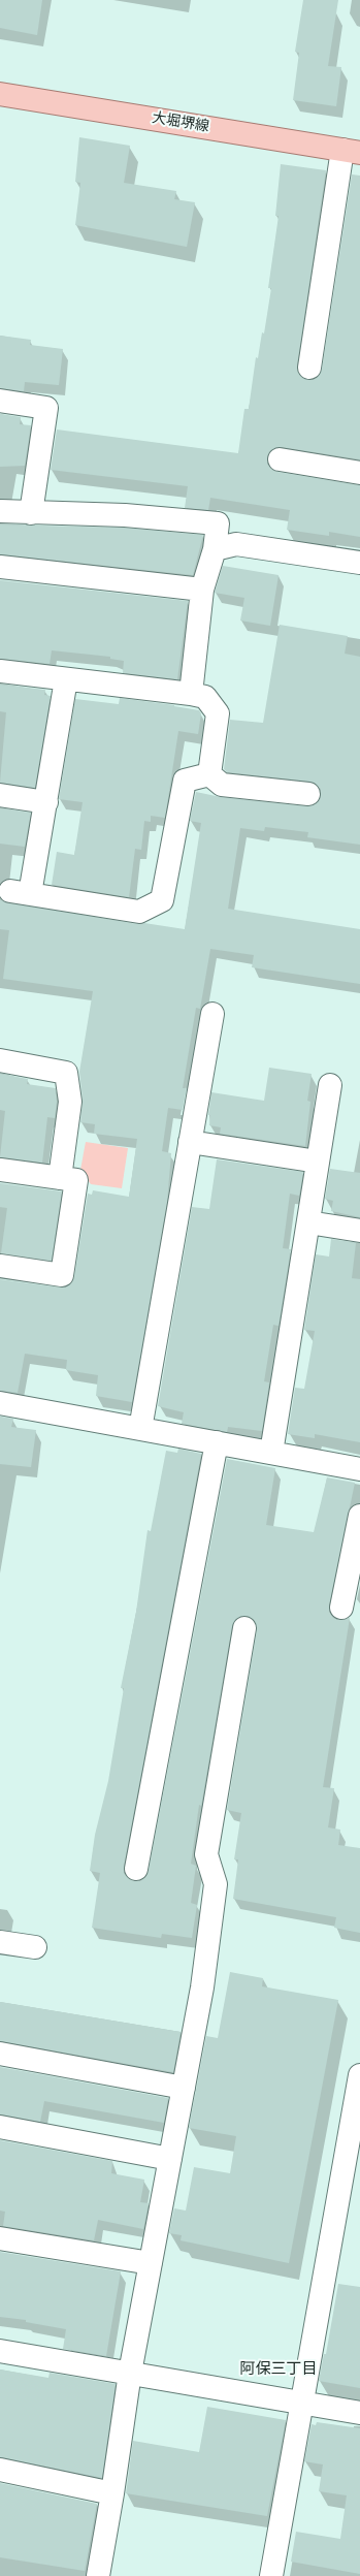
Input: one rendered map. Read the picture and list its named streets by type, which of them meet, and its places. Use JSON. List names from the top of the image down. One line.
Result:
{"streets":{"main road":["大堀堺線"]},"districts":["阿保三丁目"]}
